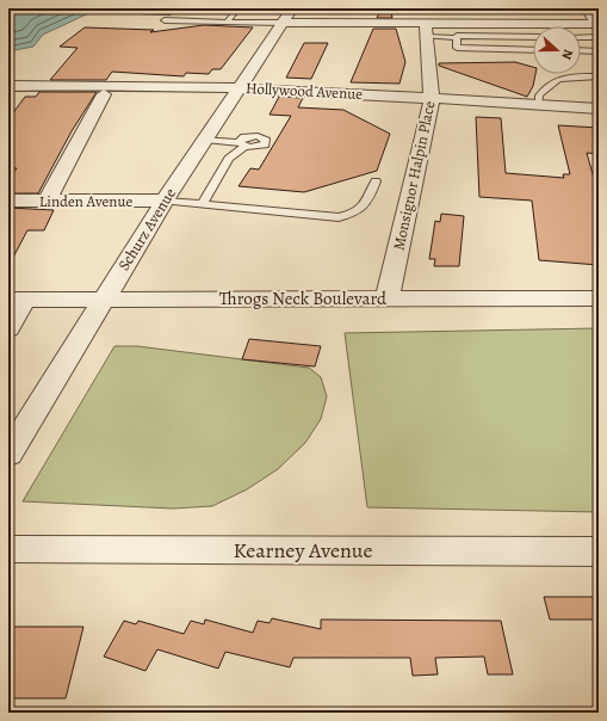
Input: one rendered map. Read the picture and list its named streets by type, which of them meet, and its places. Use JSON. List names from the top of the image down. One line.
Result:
{"streets":{"street":["Hollywood Avenue","Monsignor Halpin Place","Linden Avenue","Schurz Avenue","Throgs Neck Boulevard","Kearney Avenue"]},"crossings":[["Hollywood Avenue","Monsignor Halpin Place"],["Hollywood Avenue","Schurz Avenue"],["Monsignor Halpin Place","Throgs Neck Boulevard"],["Linden Avenue","Schurz Avenue"],["Schurz Avenue","Throgs Neck Boulevard"]],"north":"right"}
